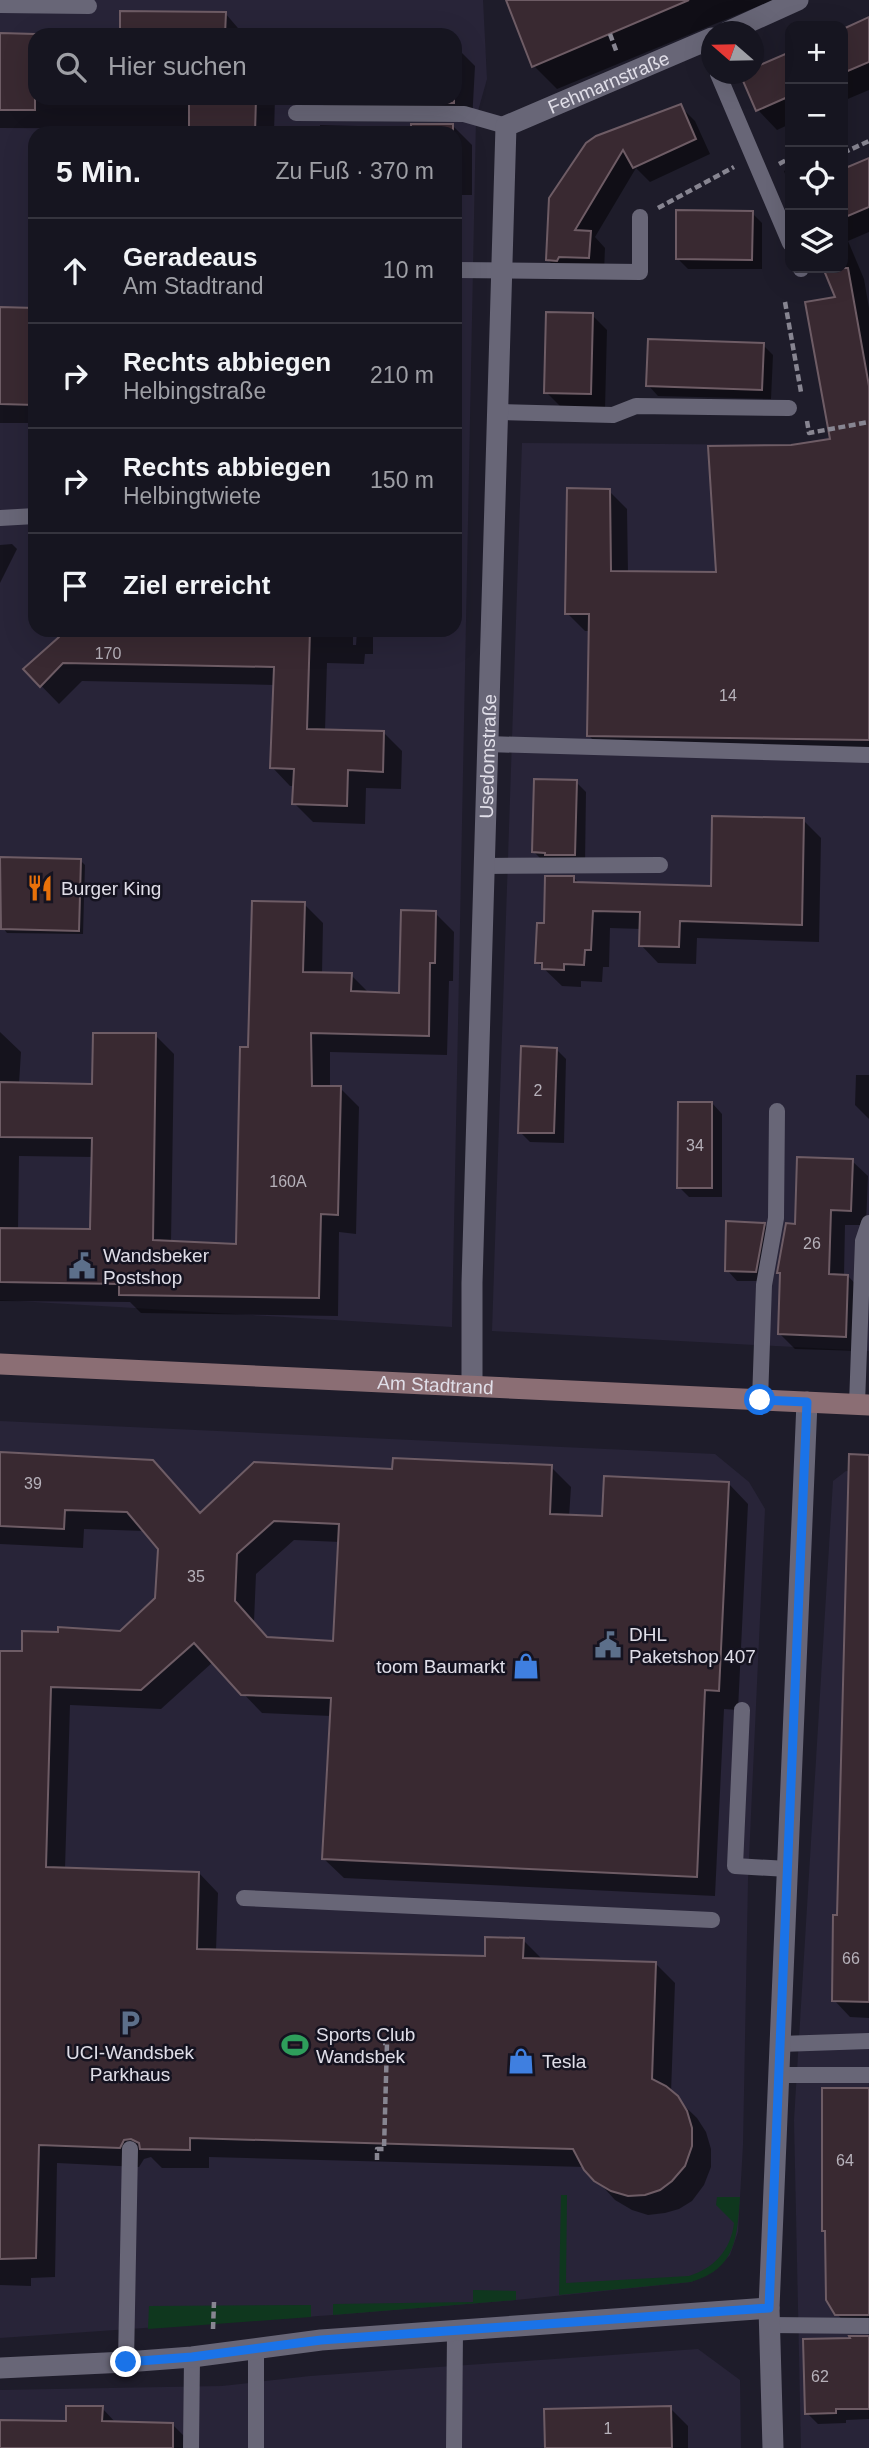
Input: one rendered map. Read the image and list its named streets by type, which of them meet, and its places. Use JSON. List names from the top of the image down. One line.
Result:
{"streets":{"main road":["Am Stadtrand"],"street":["Fehmarnstraße","Usedomstraße"]},"crossings":[["Fehmarnstraße","Usedomstraße"],["Usedomstraße","Am Stadtrand"]],"places":{"restaurant":["Burger King"],"public building":["Wandsbeker Postshop","DHL Paketshop 407"],"shop":["toom Baumarkt","Tesla"],"parking":["UCI-Wandsbek Parkhaus"],"sports":["Sports Club Wandsbek"]},"house_numbers":["170","14","2","34","160A","26","39","35","66","64","62","1"],"north":"left","page":{"map_buttons":["+","−"],"search":"Hier suchen","heading":["5 Min.","Zu Fuß · 370 m"],"list":[["Geradeaus","Am Stadtrand","10 m"],["Rechts abbiegen","Helbingstraße","210 m"],["Rechts abbiegen","Helbingtwiete","150 m"],"Ziel erreicht"]}}
